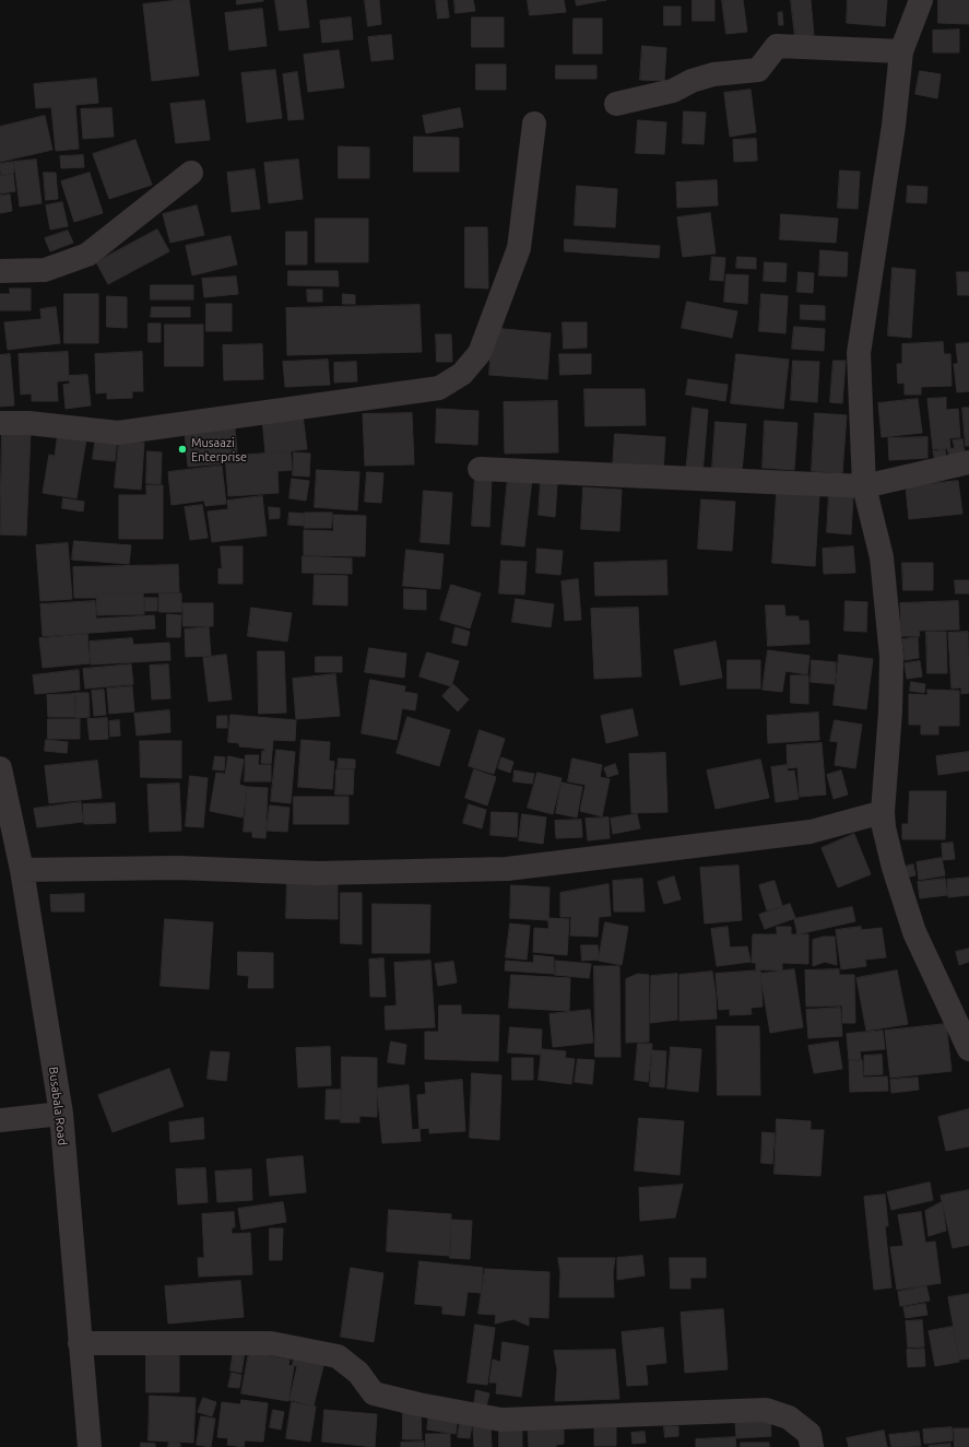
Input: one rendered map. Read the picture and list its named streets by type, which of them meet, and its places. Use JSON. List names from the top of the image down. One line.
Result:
{"streets":{"street":["Busabala Road"]},"places":["Musaazi Enterprise"]}
